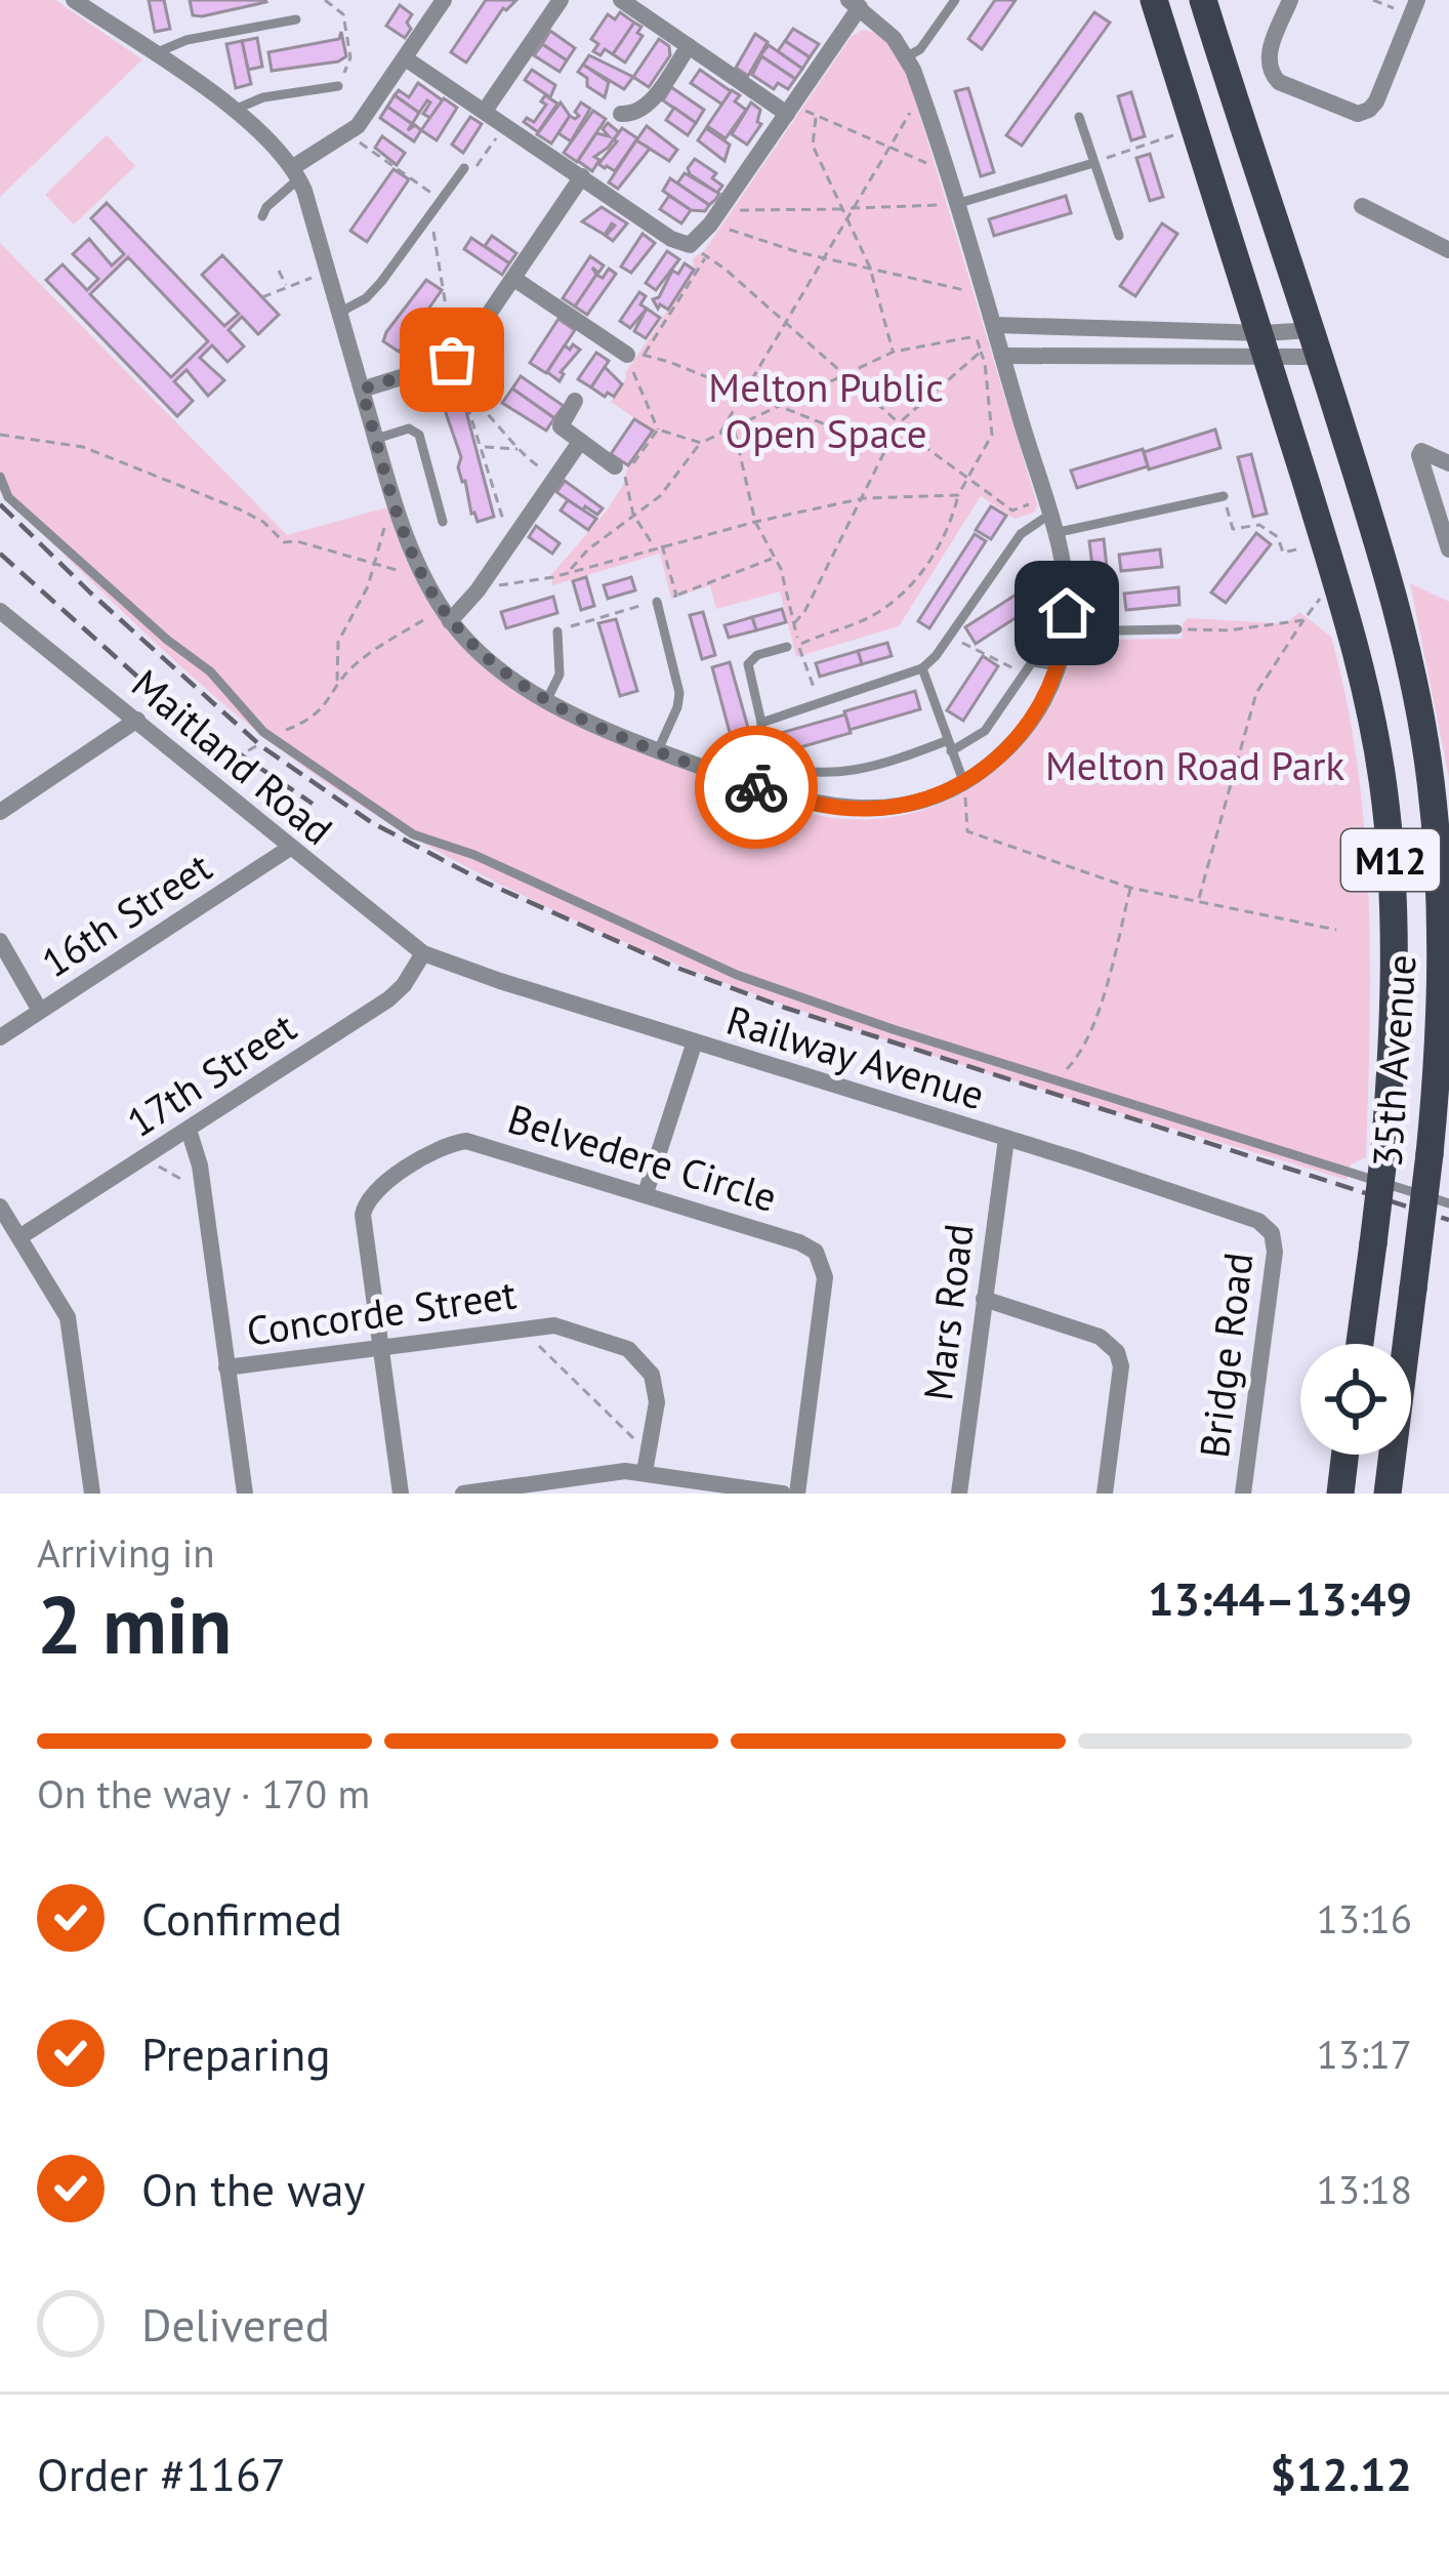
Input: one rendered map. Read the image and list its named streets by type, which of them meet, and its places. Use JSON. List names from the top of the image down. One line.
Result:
{"streets":{"main road":["M12","35th Avenue"],"street":["Maitland Road","16th Street","Railway Avenue","17th Street","Belvedere Circle","Concorde Street","Mars Road","Bridge Road"]},"crossings":[["Maitland Road","16th Street"],["Maitland Road","Railway Avenue"],["Maitland Road","17th Street"],["Railway Avenue","17th Street"],["Railway Avenue","Mars Road"],["Railway Avenue","Bridge Road"],["Belvedere Circle","Concorde Street"]],"parks":["Melton Public Open Space","Melton Road Park"],"page":{"heading":["2 min","Arriving in","13:44–13:49"],"panel":["Order #1167","$12.12"],"bar":"On the way · 170 m","list":[["Confirmed","13:16"],["Preparing","13:17"],["On the way","13:18"],"Delivered"]}}
